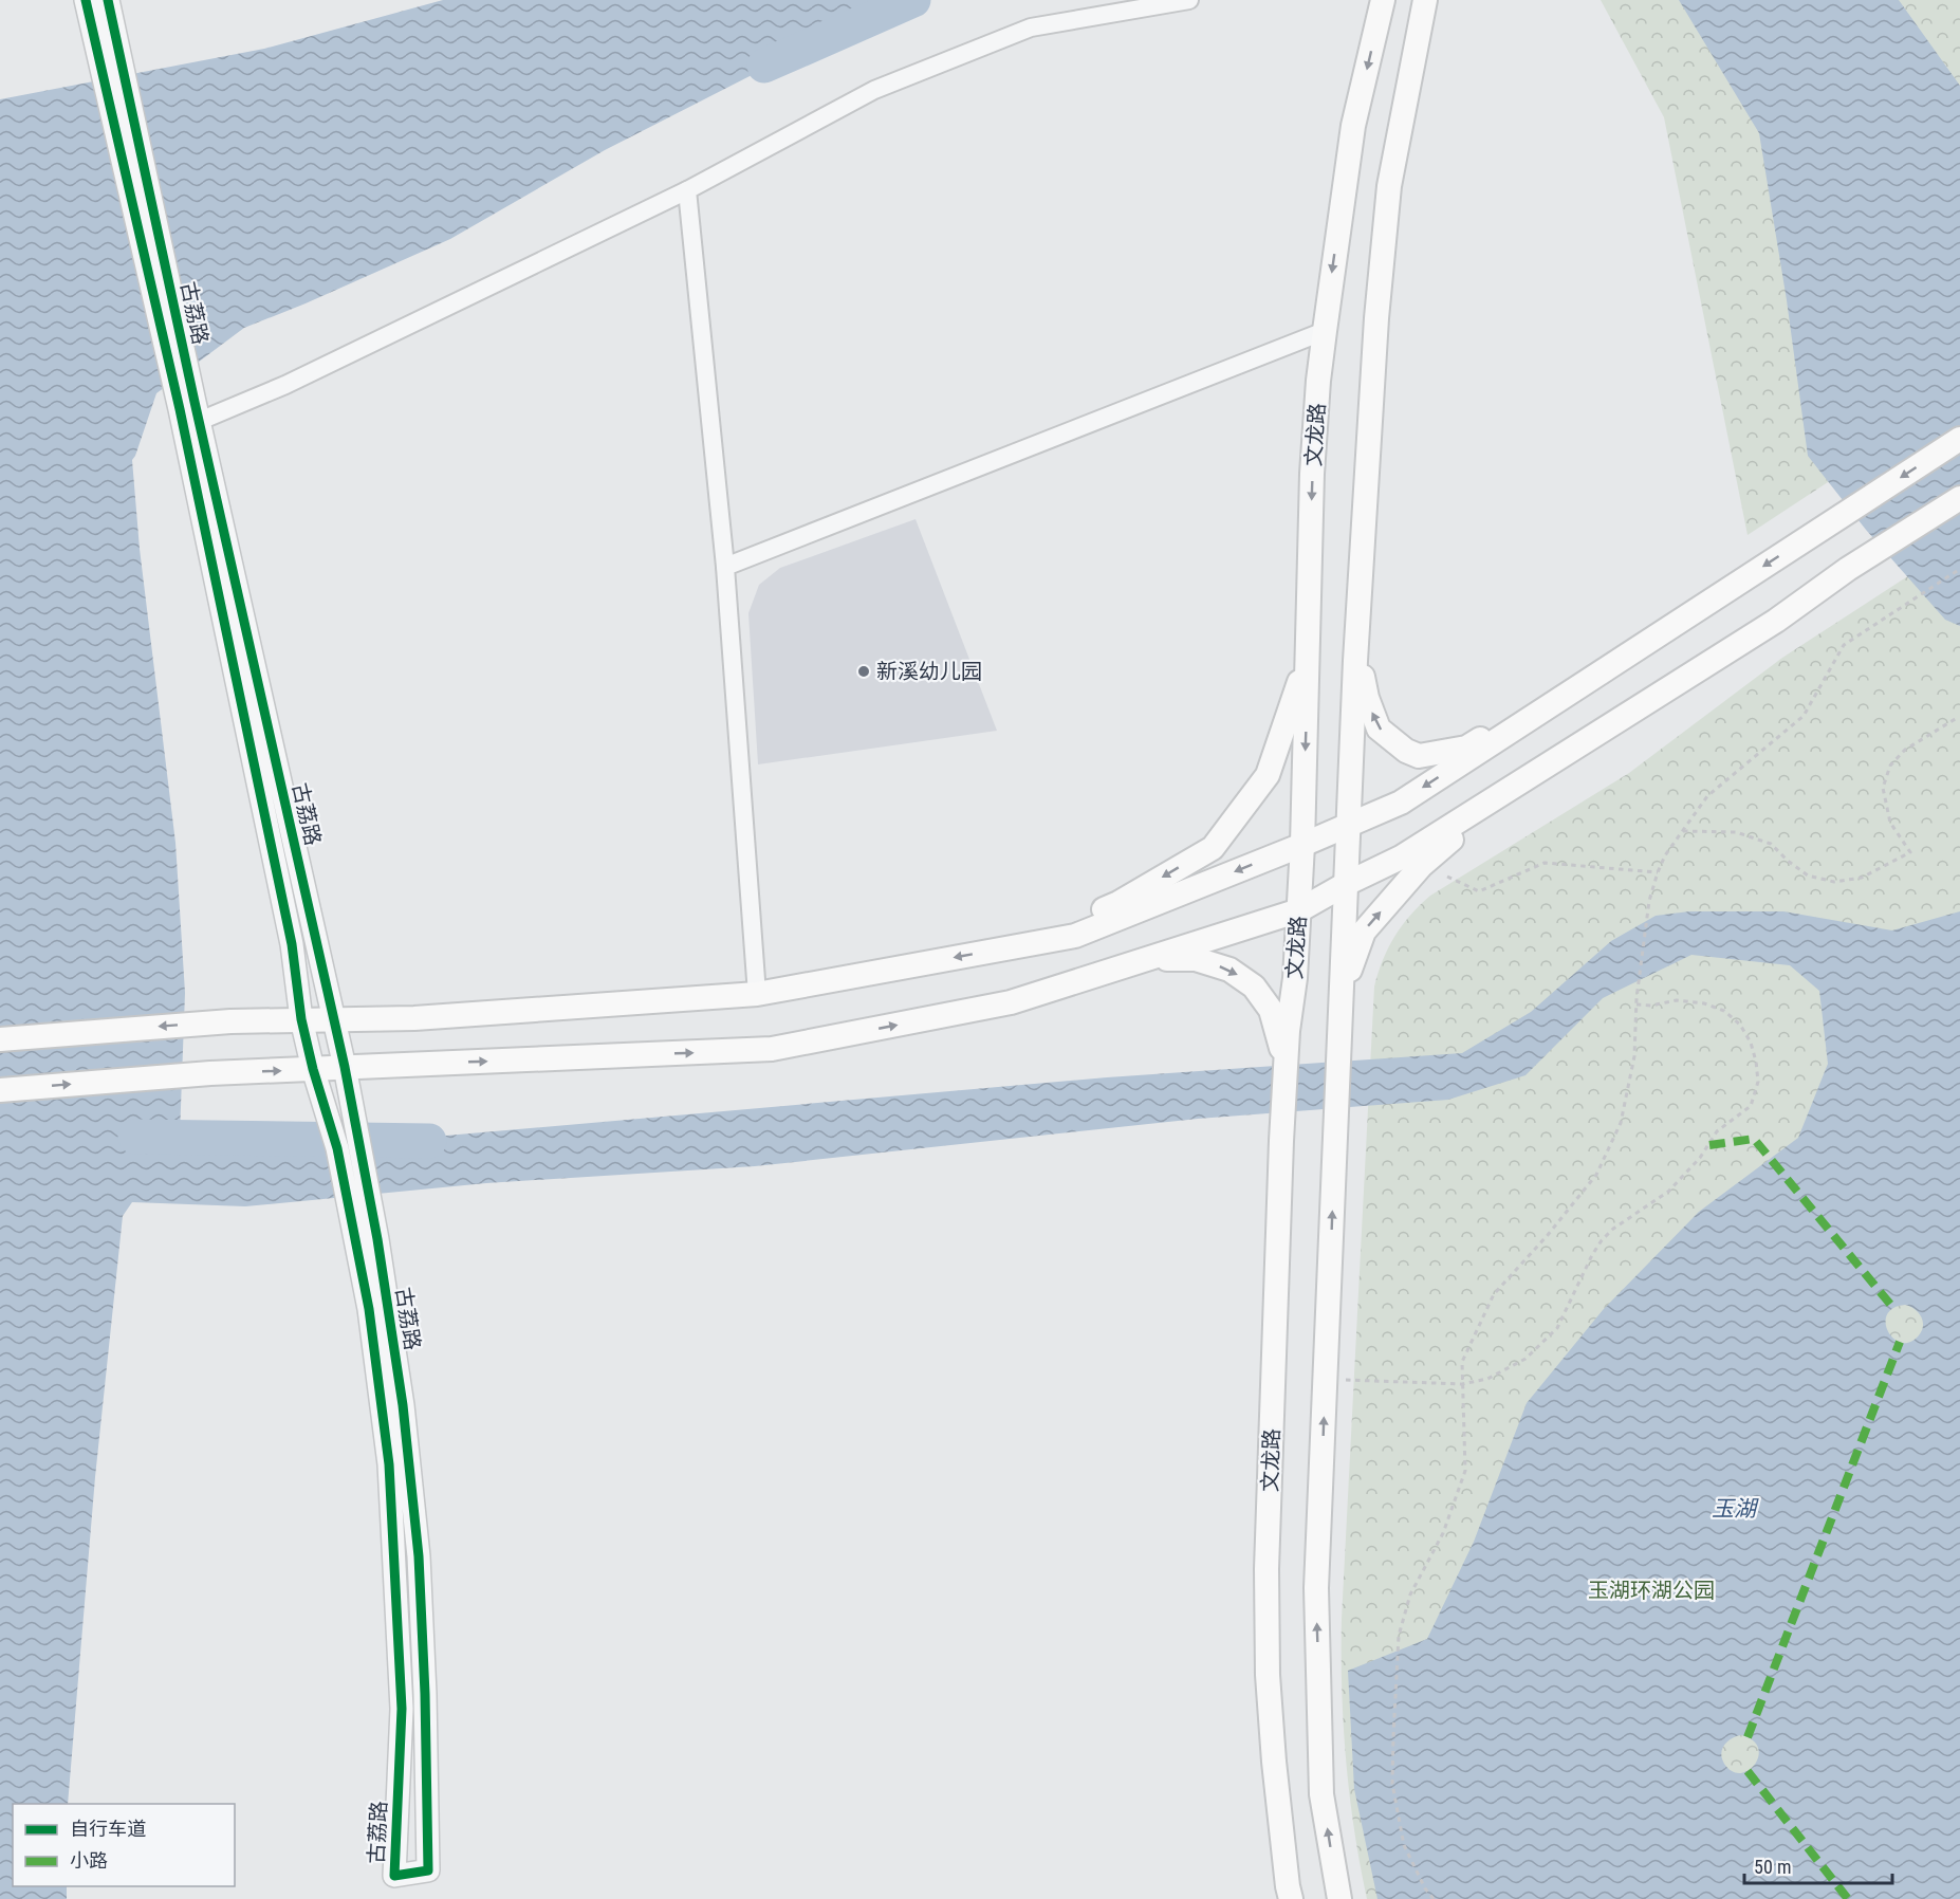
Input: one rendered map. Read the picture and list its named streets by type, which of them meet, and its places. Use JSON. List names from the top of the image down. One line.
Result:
{"streets":{"main road":["文龙路"],"street":["古荔路"]},"water":["玉湖"],"parks":["玉湖环湖公园"],"places":["新溪幼儿园"],"legend":["自行车道","小路"],"scale_bar":"50 m"}
